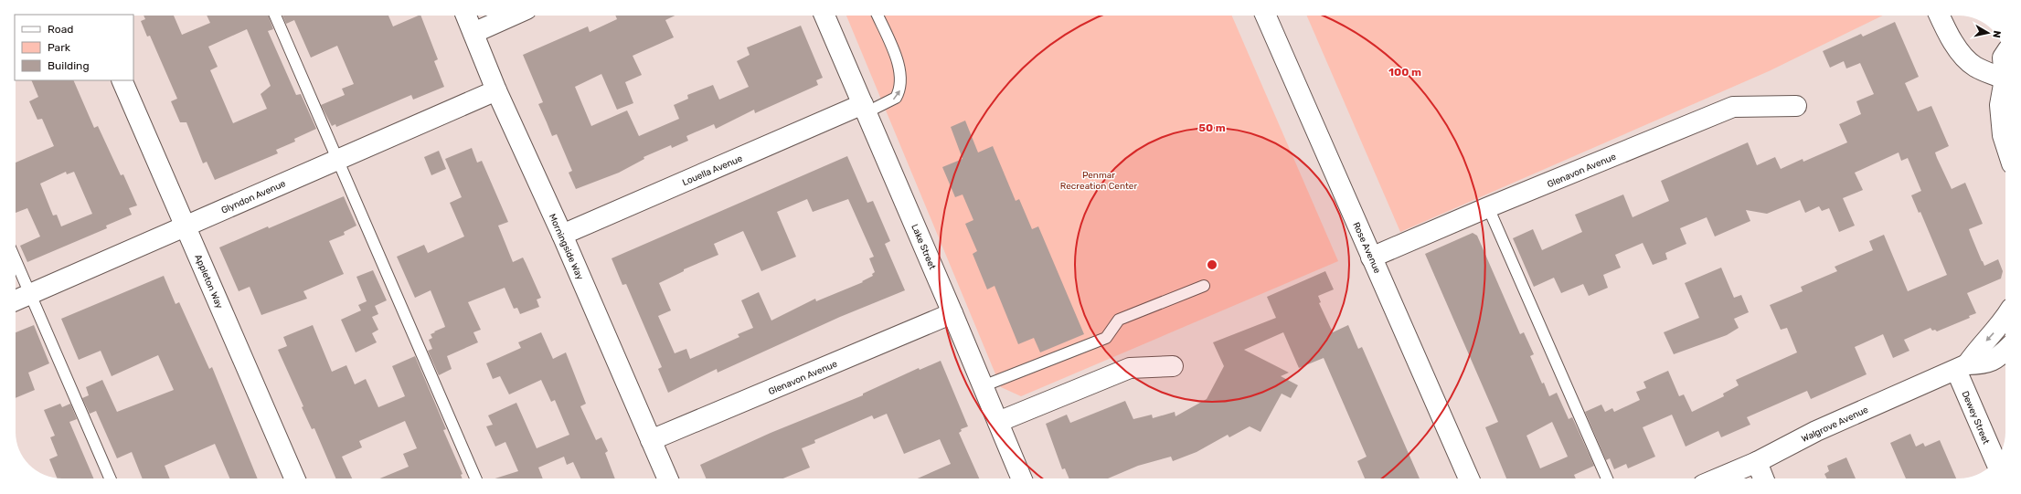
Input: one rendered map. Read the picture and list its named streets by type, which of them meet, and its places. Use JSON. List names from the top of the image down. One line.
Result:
{"streets":{"street":["Louella Avenue","Glenavon Avenue","Glyndon Avenue","Morningside Way","Lake Street","Rose Avenue","Appleton Way","Dewey Street","Walgrove Avenue"]},"crossings":[["Louella Avenue","Morningside Way"],["Louella Avenue","Lake Street"],["Glenavon Avenue","Morningside Way"],["Glenavon Avenue","Lake Street"],["Glenavon Avenue","Rose Avenue"],["Glyndon Avenue","Morningside Way"],["Glyndon Avenue","Appleton Way"],["Dewey Street","Walgrove Avenue"]],"parks":["Penmar Recreation Center"],"legend":["Road","Park","Building"],"north":"right","rings":["100 m","50 m"]}
